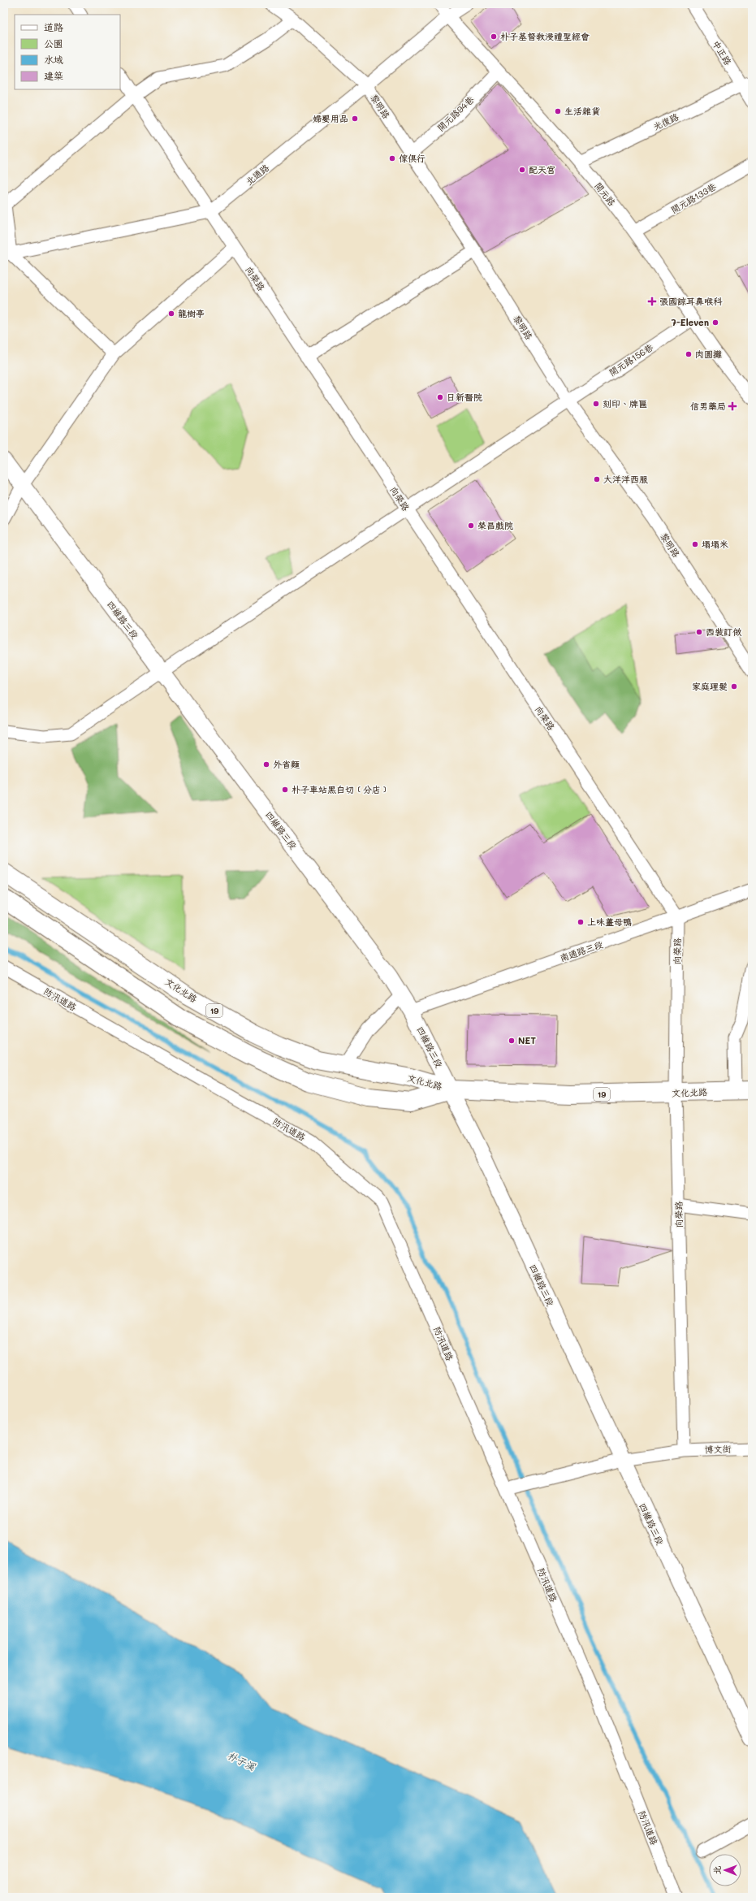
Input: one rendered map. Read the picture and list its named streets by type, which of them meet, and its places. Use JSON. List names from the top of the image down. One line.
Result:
{"streets":{"main road":["文化北路","19"],"street":["中正路","黎明路","開元路94巷","光復路","北通路","開元路","開元路133巷","向榮路","開元路156巷","四維路三段","南通路三段","防汛道路","博文街"]},"crossings":[["中正路","光復路"],["黎明路","開元路94巷"],["黎明路","北通路"],["黎明路","開元路156巷"],["開元路94巷","開元路"],["光復路","開元路"],["北通路","開元路"],["北通路","向榮路"],["開元路","開元路133巷"],["開元路","開元路156巷"],["向榮路","開元路156巷"],["向榮路","南通路三段"],["向榮路","文化北路"],["向榮路","博文街"],["開元路156巷","四維路三段"],["四維路三段","南通路三段"],["四維路三段","文化北路"],["四維路三段","博文街"],["防汛道路","博文街"]],"water":["朴子溪"],"places":{"other":["朴子基督教浸禮聖經會","生活雜貨","婦嬰用品","傢俱行","配天宮","龍樹亭","7-Eleven","肉圓攤","日新醫院","刻印、牌匾","大洋洋西服","榮昌戲院","塌塌米","西裝訂做","家庭理髮","外省麵","朴子車站黑白切﹝分店﹞","上味薑母鴨","NET"],"health":["張國諒耳鼻喉科","信男藥局"]},"legend":["道路","公園","水域","建築"],"north":"left"}
